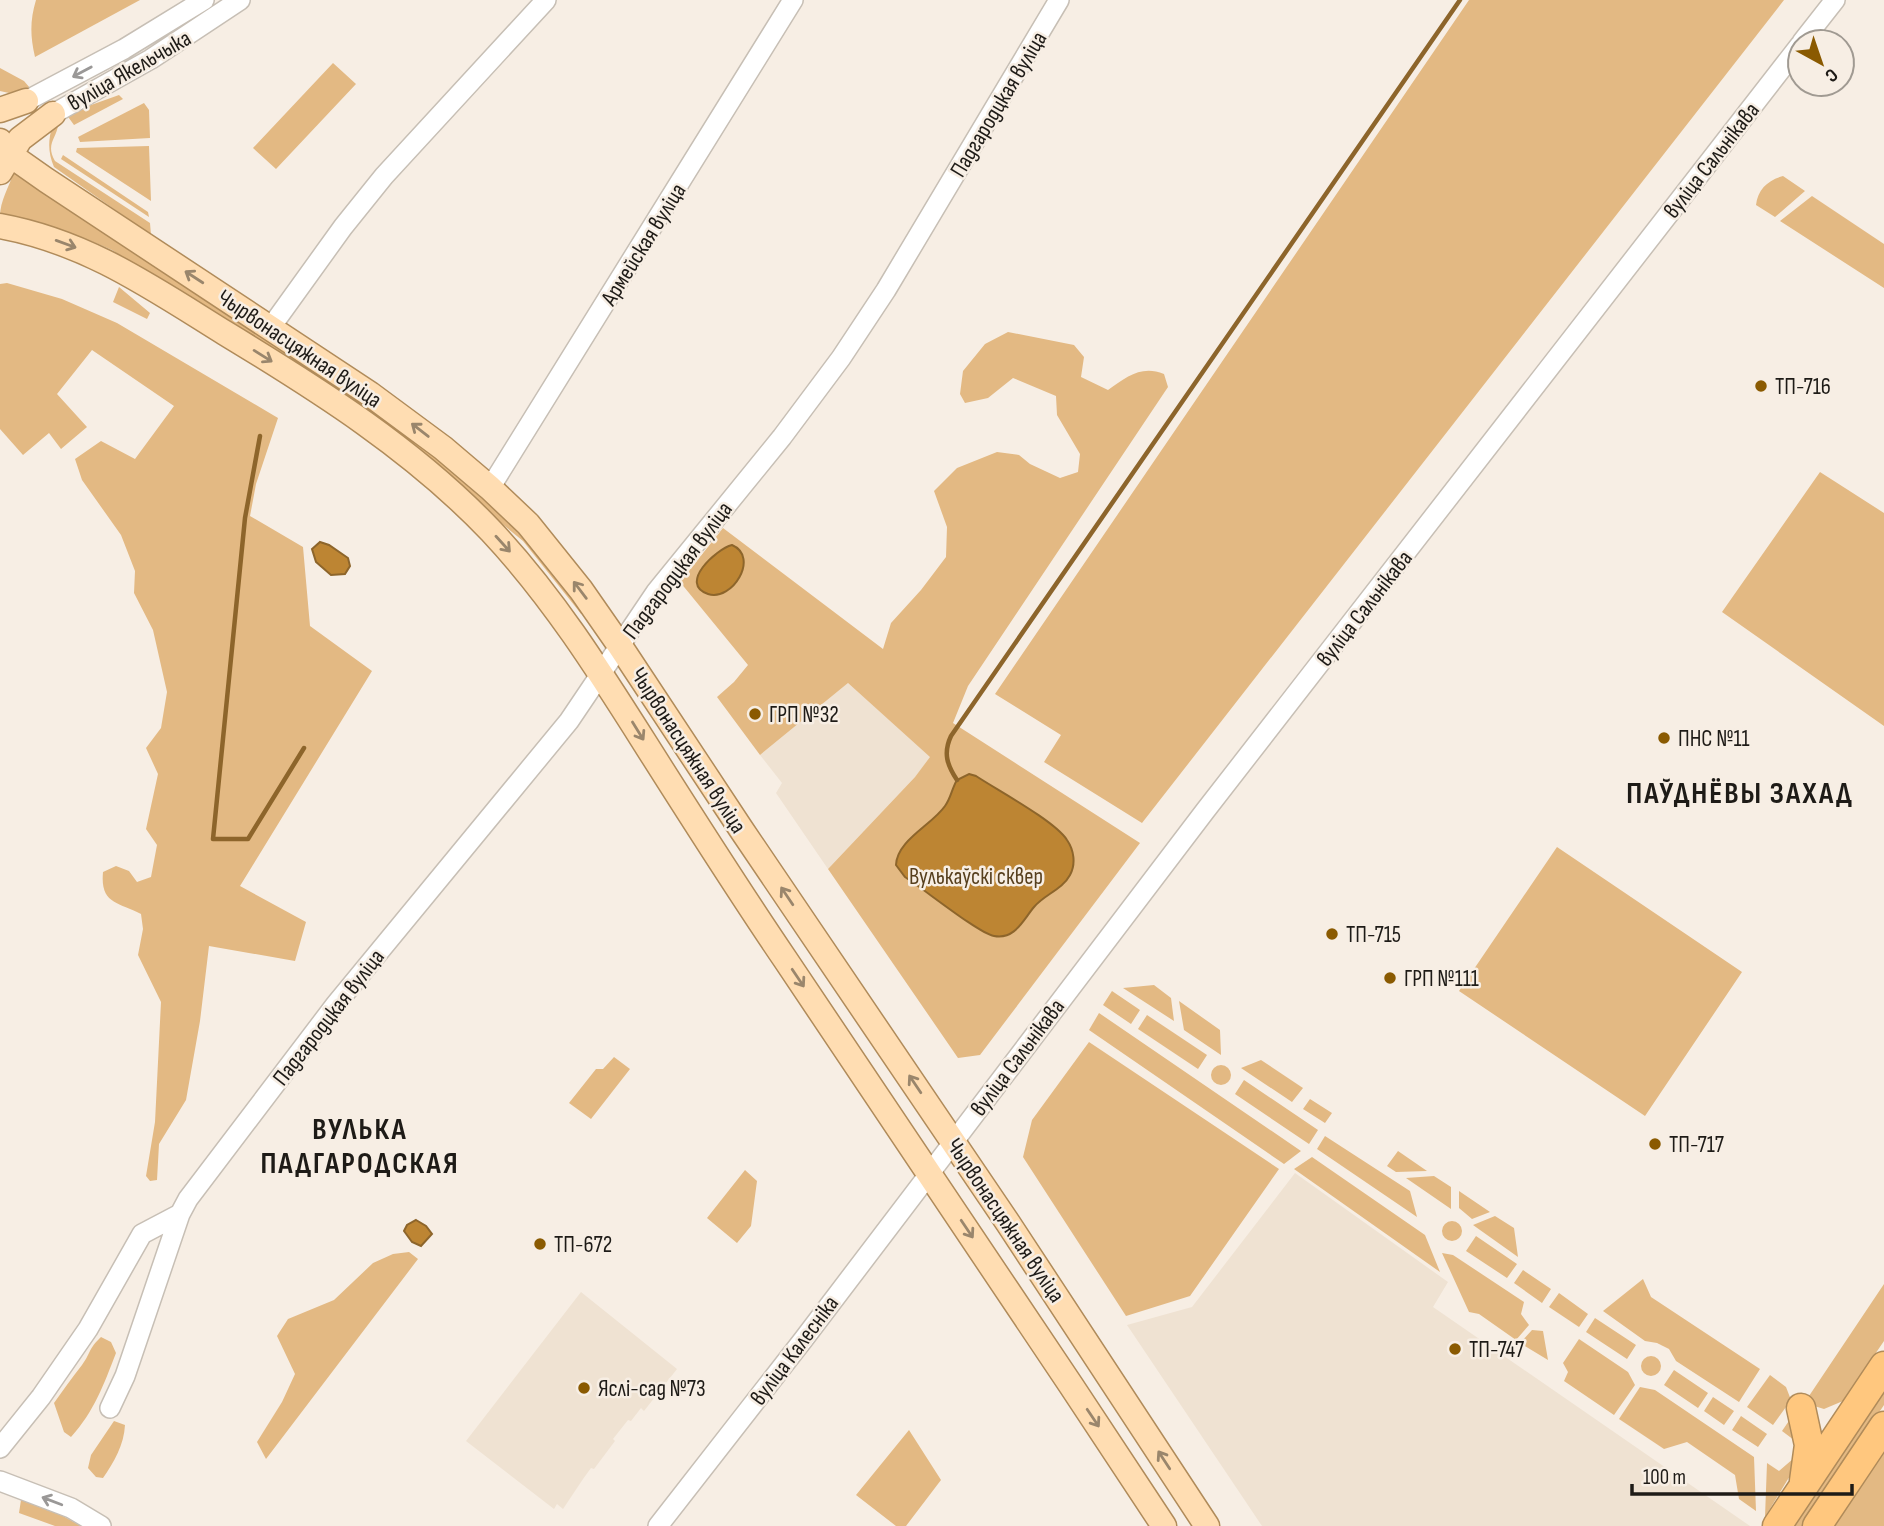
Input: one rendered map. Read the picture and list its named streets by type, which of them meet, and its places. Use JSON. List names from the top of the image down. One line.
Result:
{"streets":{"main road":["Чырвонасцяжная вуліца"],"street":["вуліца Якельчыка","Падгародцкая вуліца","вуліца Сальнікава","Армейская вуліца","вуліца Калесніка"]},"crossings":[["Падгародцкая вуліца","Чырвонасцяжная вуліца"],["вуліца Сальнікава","Чырвонасцяжная вуліца"],["вуліца Сальнікава","вуліца Калесніка"],["Армейская вуліца","Чырвонасцяжная вуліца"],["Чырвонасцяжная вуліца","вуліца Калесніка"]],"districts":["ПАЎДНЁВЫ ЗАХАД","ВУЛЬКА ПАДГАРОДСКАЯ"],"parks":["Вулькаўскі сквер"],"places":["ТП-716","ГРП №32","ПНС №11","ТП-715","ГРП №111","ТП-717","ТП-672","ТП-747","Яслі-сад №73"],"scale_bar":"100 m","north":"bottom right"}
